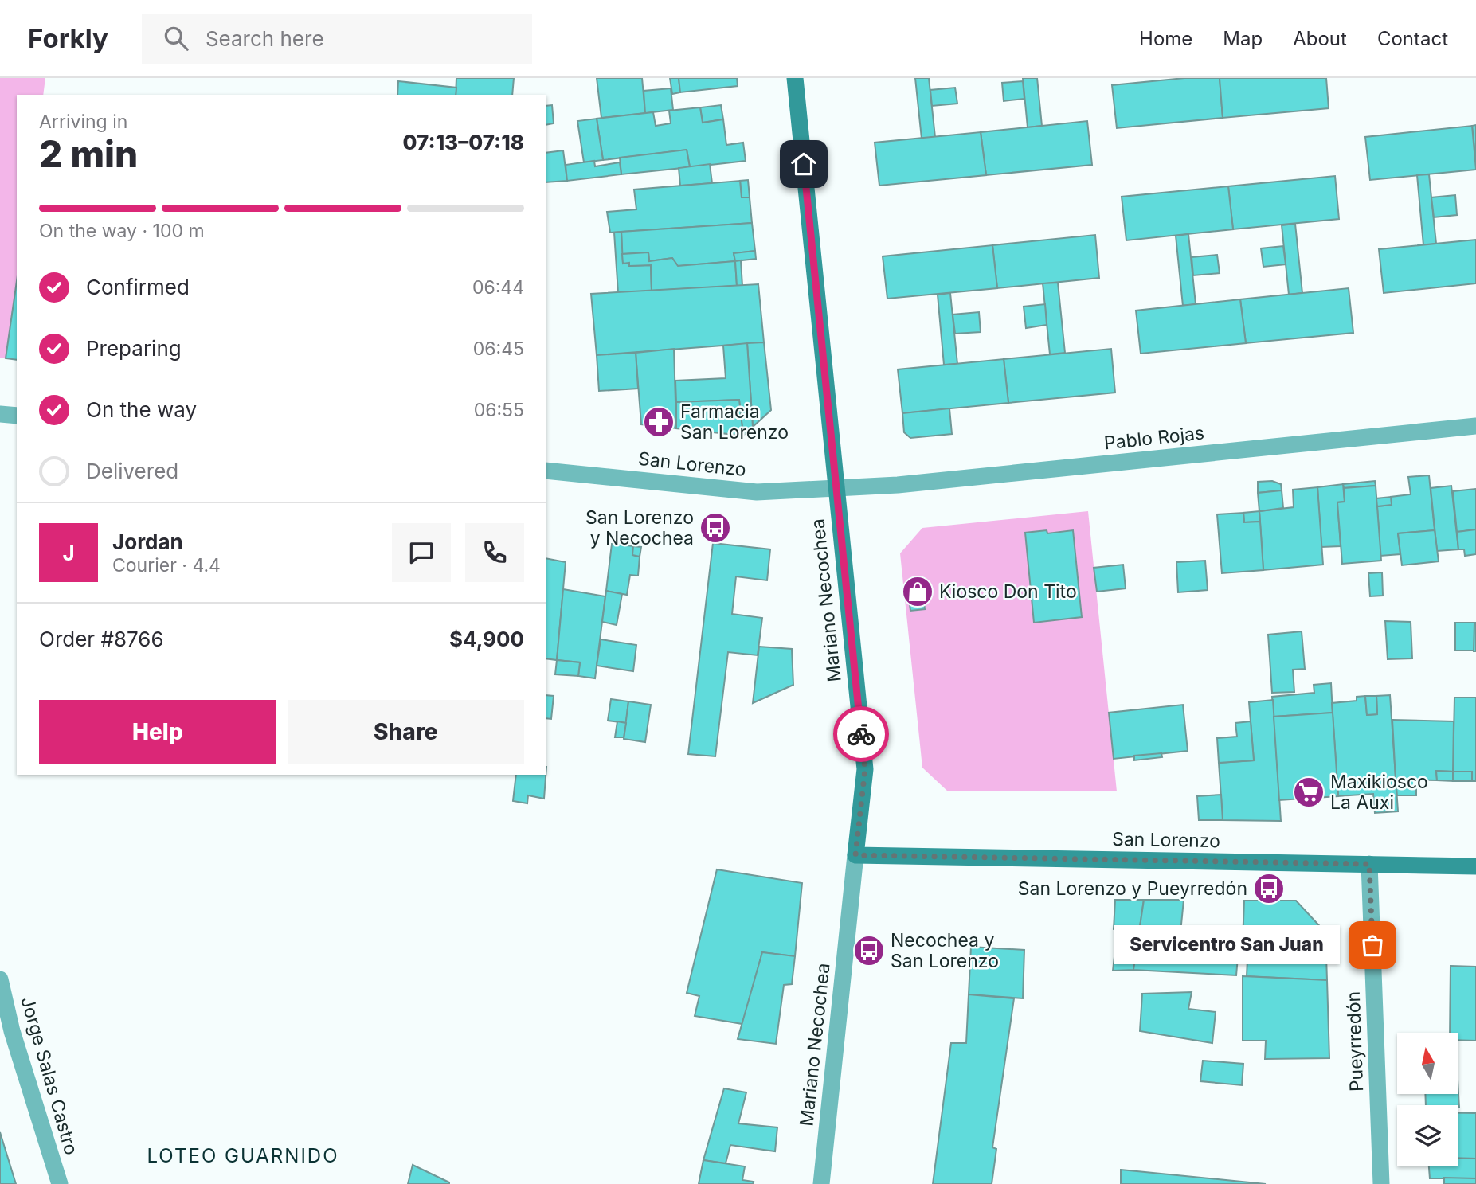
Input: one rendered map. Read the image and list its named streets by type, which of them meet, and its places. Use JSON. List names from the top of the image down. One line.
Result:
{"streets":{"main road":["San Lorenzo","Mariano Necochea"],"street":["Pablo Rojas","Pueyrredón","Jorge Salas Castro"]},"crossings":[["Pablo Rojas","San Lorenzo"],["Pablo Rojas","Mariano Necochea"],["San Lorenzo","Mariano Necochea"],["San Lorenzo","Pueyrredón"]],"districts":["LOTEO GUARNIDO"],"places":{"pharmacy":["Farmacia San Lorenzo"],"bus stop":["San Lorenzo y Necochea","San Lorenzo y Pueyrredón","Necochea y San Lorenzo"],"shop":["Kiosco Don Tito"],"supermarket":["Maxikiosco La Auxi"],"other":["Servicentro San Juan"]},"north":"top","page":{"header":"Forkly","search":"Search here","nav":["Home","Map","About","Contact"],"heading":["2 min","Arriving in","07:13–07:18"],"panel":["Jordan","Courier · 4.4","Order #8766","$4,900"],"bar":"On the way · 100 m","list":[["Confirmed","06:44"],["Preparing","06:45"],["On the way","06:55"],"Delivered"],"round":"J","buttons":["Help","Share"],"bubble":"Servicentro San Juan"}}
